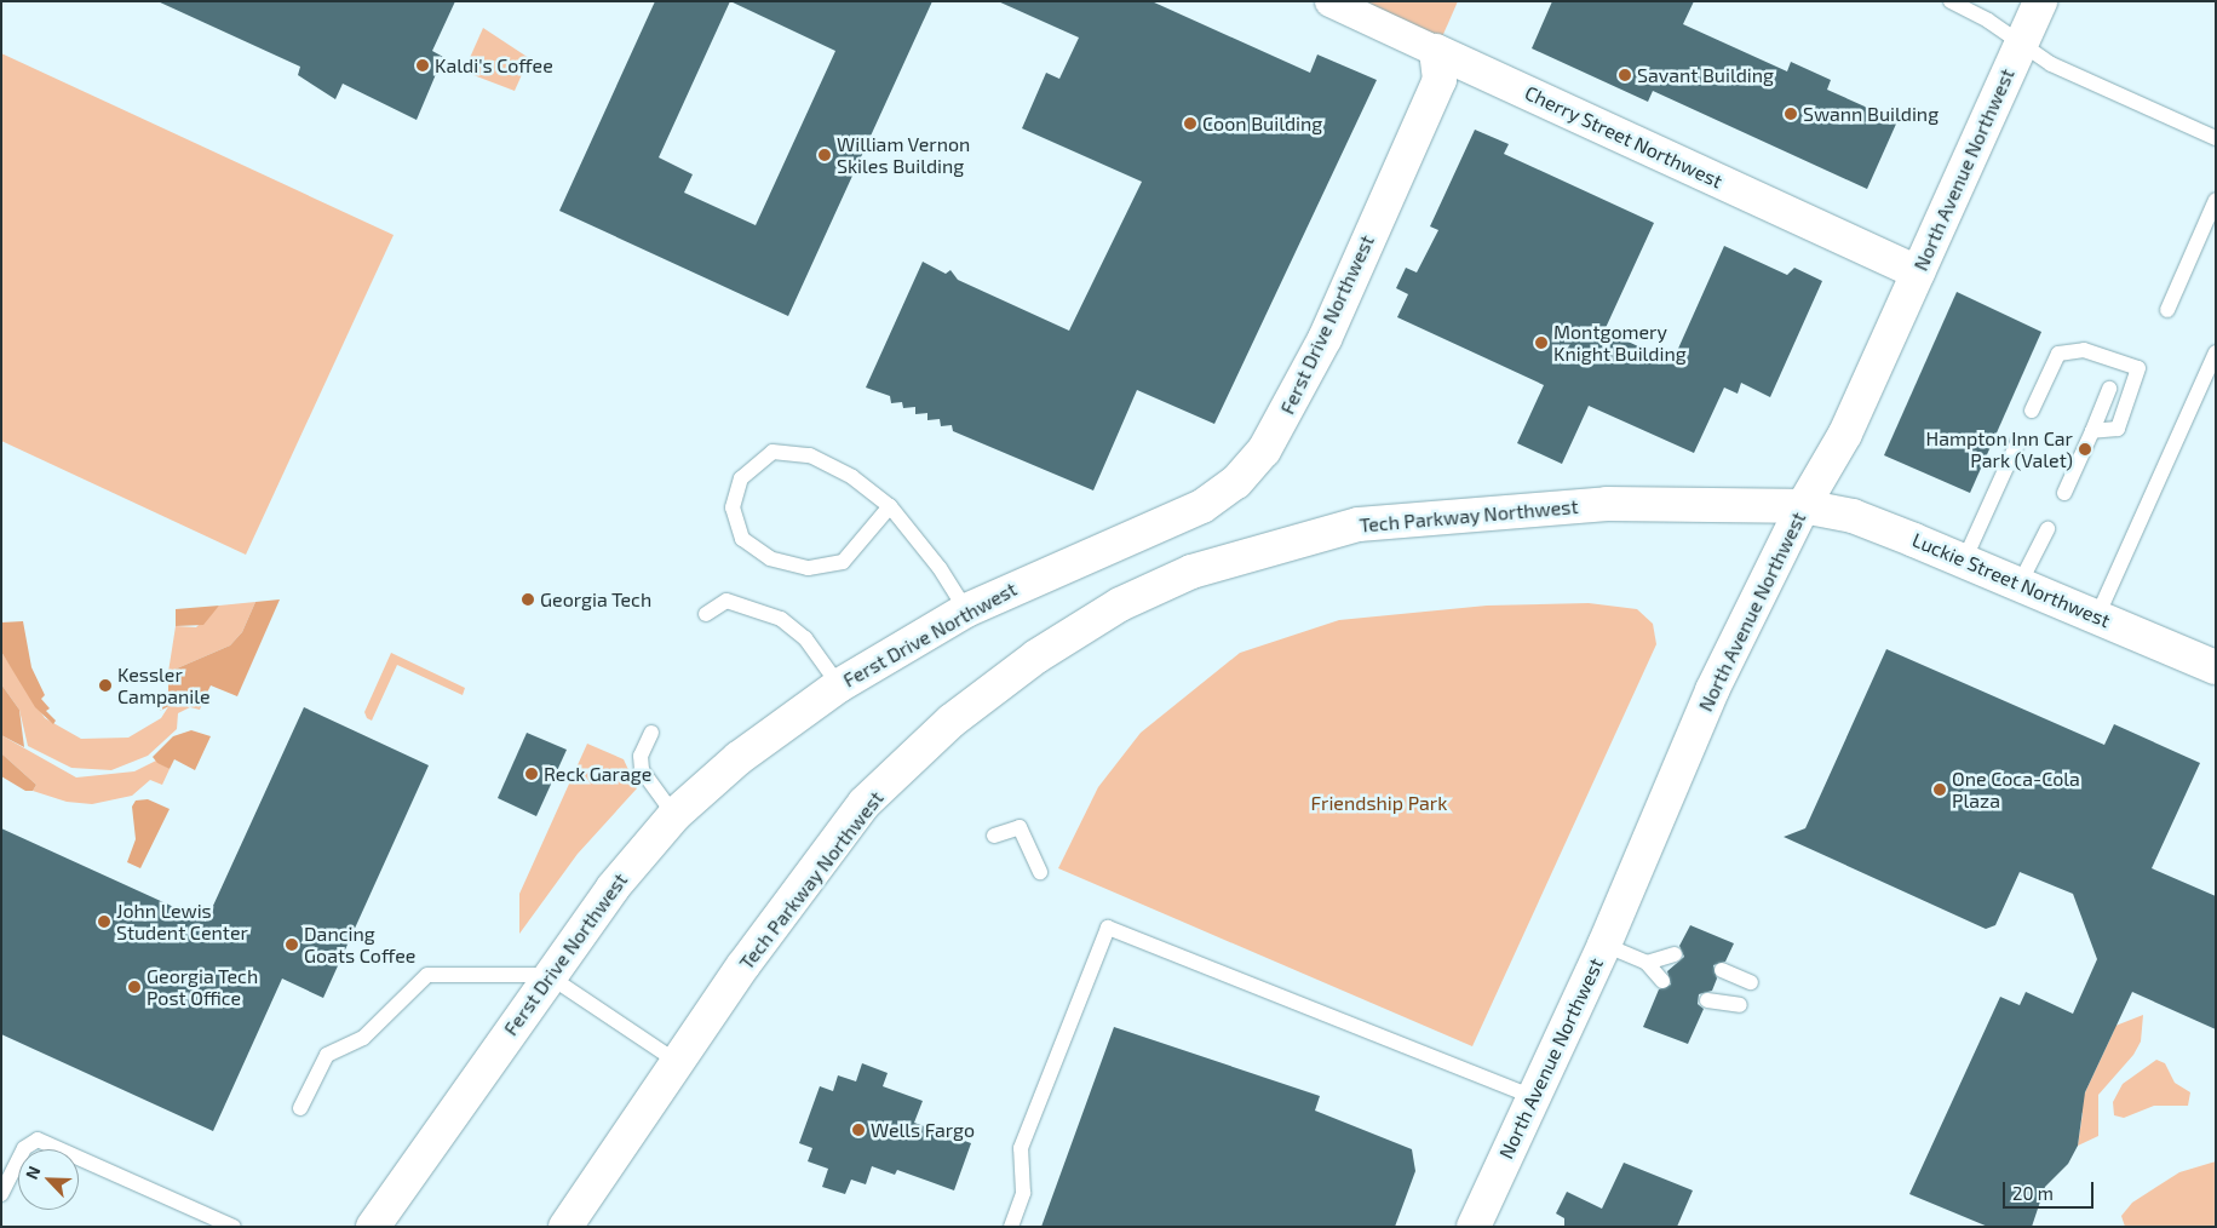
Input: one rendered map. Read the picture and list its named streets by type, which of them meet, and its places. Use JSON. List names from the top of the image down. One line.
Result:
{"streets":{"main road":["Cherry Street Northwest","North Avenue Northwest","Ferst Drive Northwest","Tech Parkway Northwest","Luckie Street Northwest"]},"crossings":[["Cherry Street Northwest","North Avenue Northwest"],["Cherry Street Northwest","Ferst Drive Northwest"],["North Avenue Northwest","Tech Parkway Northwest"],["North Avenue Northwest","Luckie Street Northwest"],["Tech Parkway Northwest","Luckie Street Northwest"]],"parks":["Friendship Park"],"places":["Kaldi's Coffee","Savant Building","Swann Building","Coon Building","William Vernon Skiles Building","Montgomery Knight Building","Hampton Inn Car Park (Valet)","Georgia Tech","Kessler Campanile","Reck Garage","One Coca-Cola Plaza","John Lewis Student Center","Dancing Goats Coffee","Georgia Tech Post Office","Wells Fargo"],"scale_bar":"20 m","north":"top left"}
